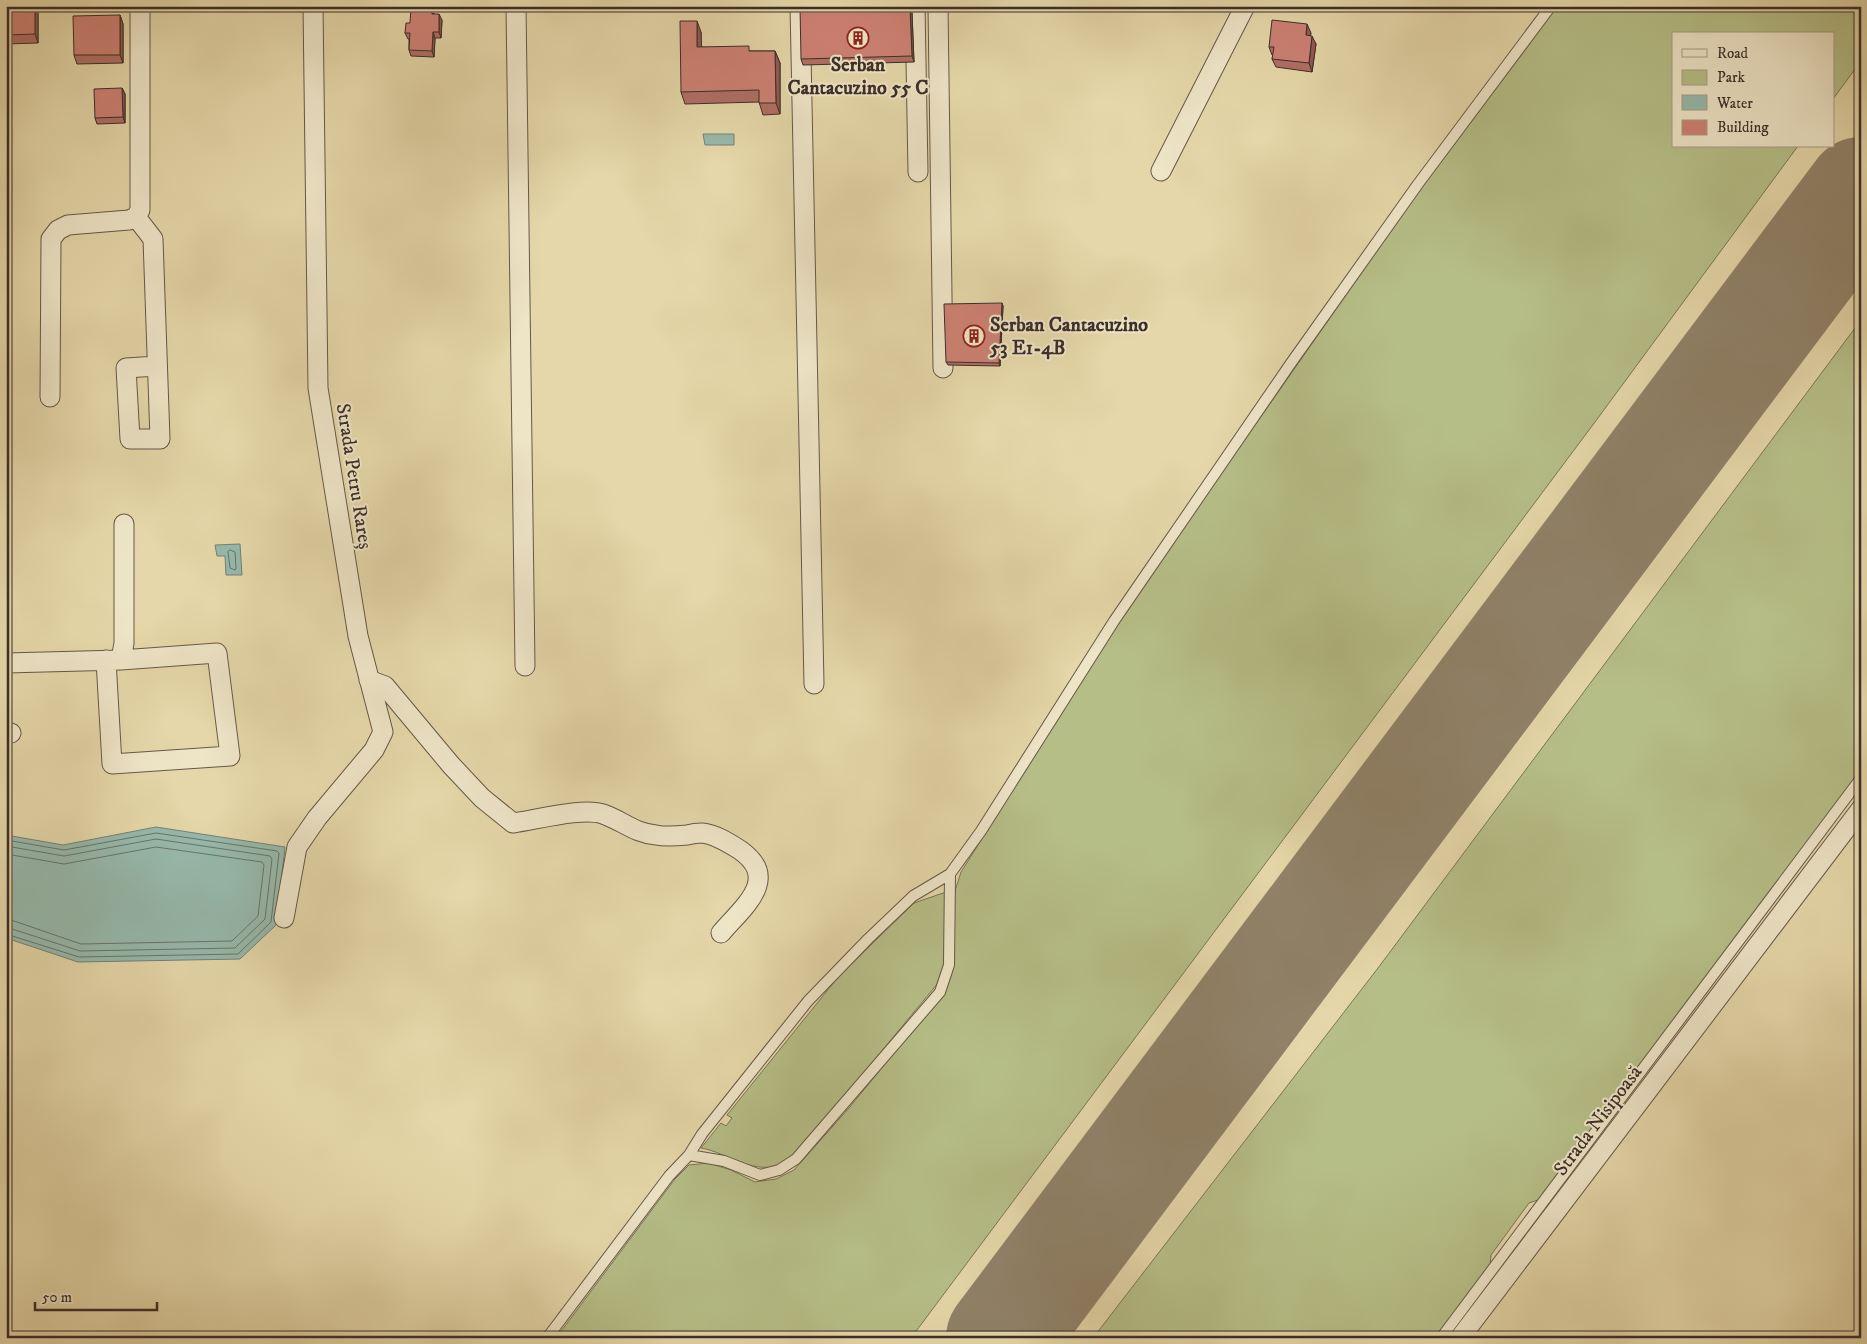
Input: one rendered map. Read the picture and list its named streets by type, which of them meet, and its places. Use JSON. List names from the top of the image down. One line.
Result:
{"streets":{"street":["Strada Petru Rareș","Strada Nisipoasă"]},"places":{"building":["Serban Cantacuzino 55 C","Serban Cantacuzino 53 E1-4B"]},"legend":["Road","Park","Water","Building"],"scale_bar":"50 m"}
